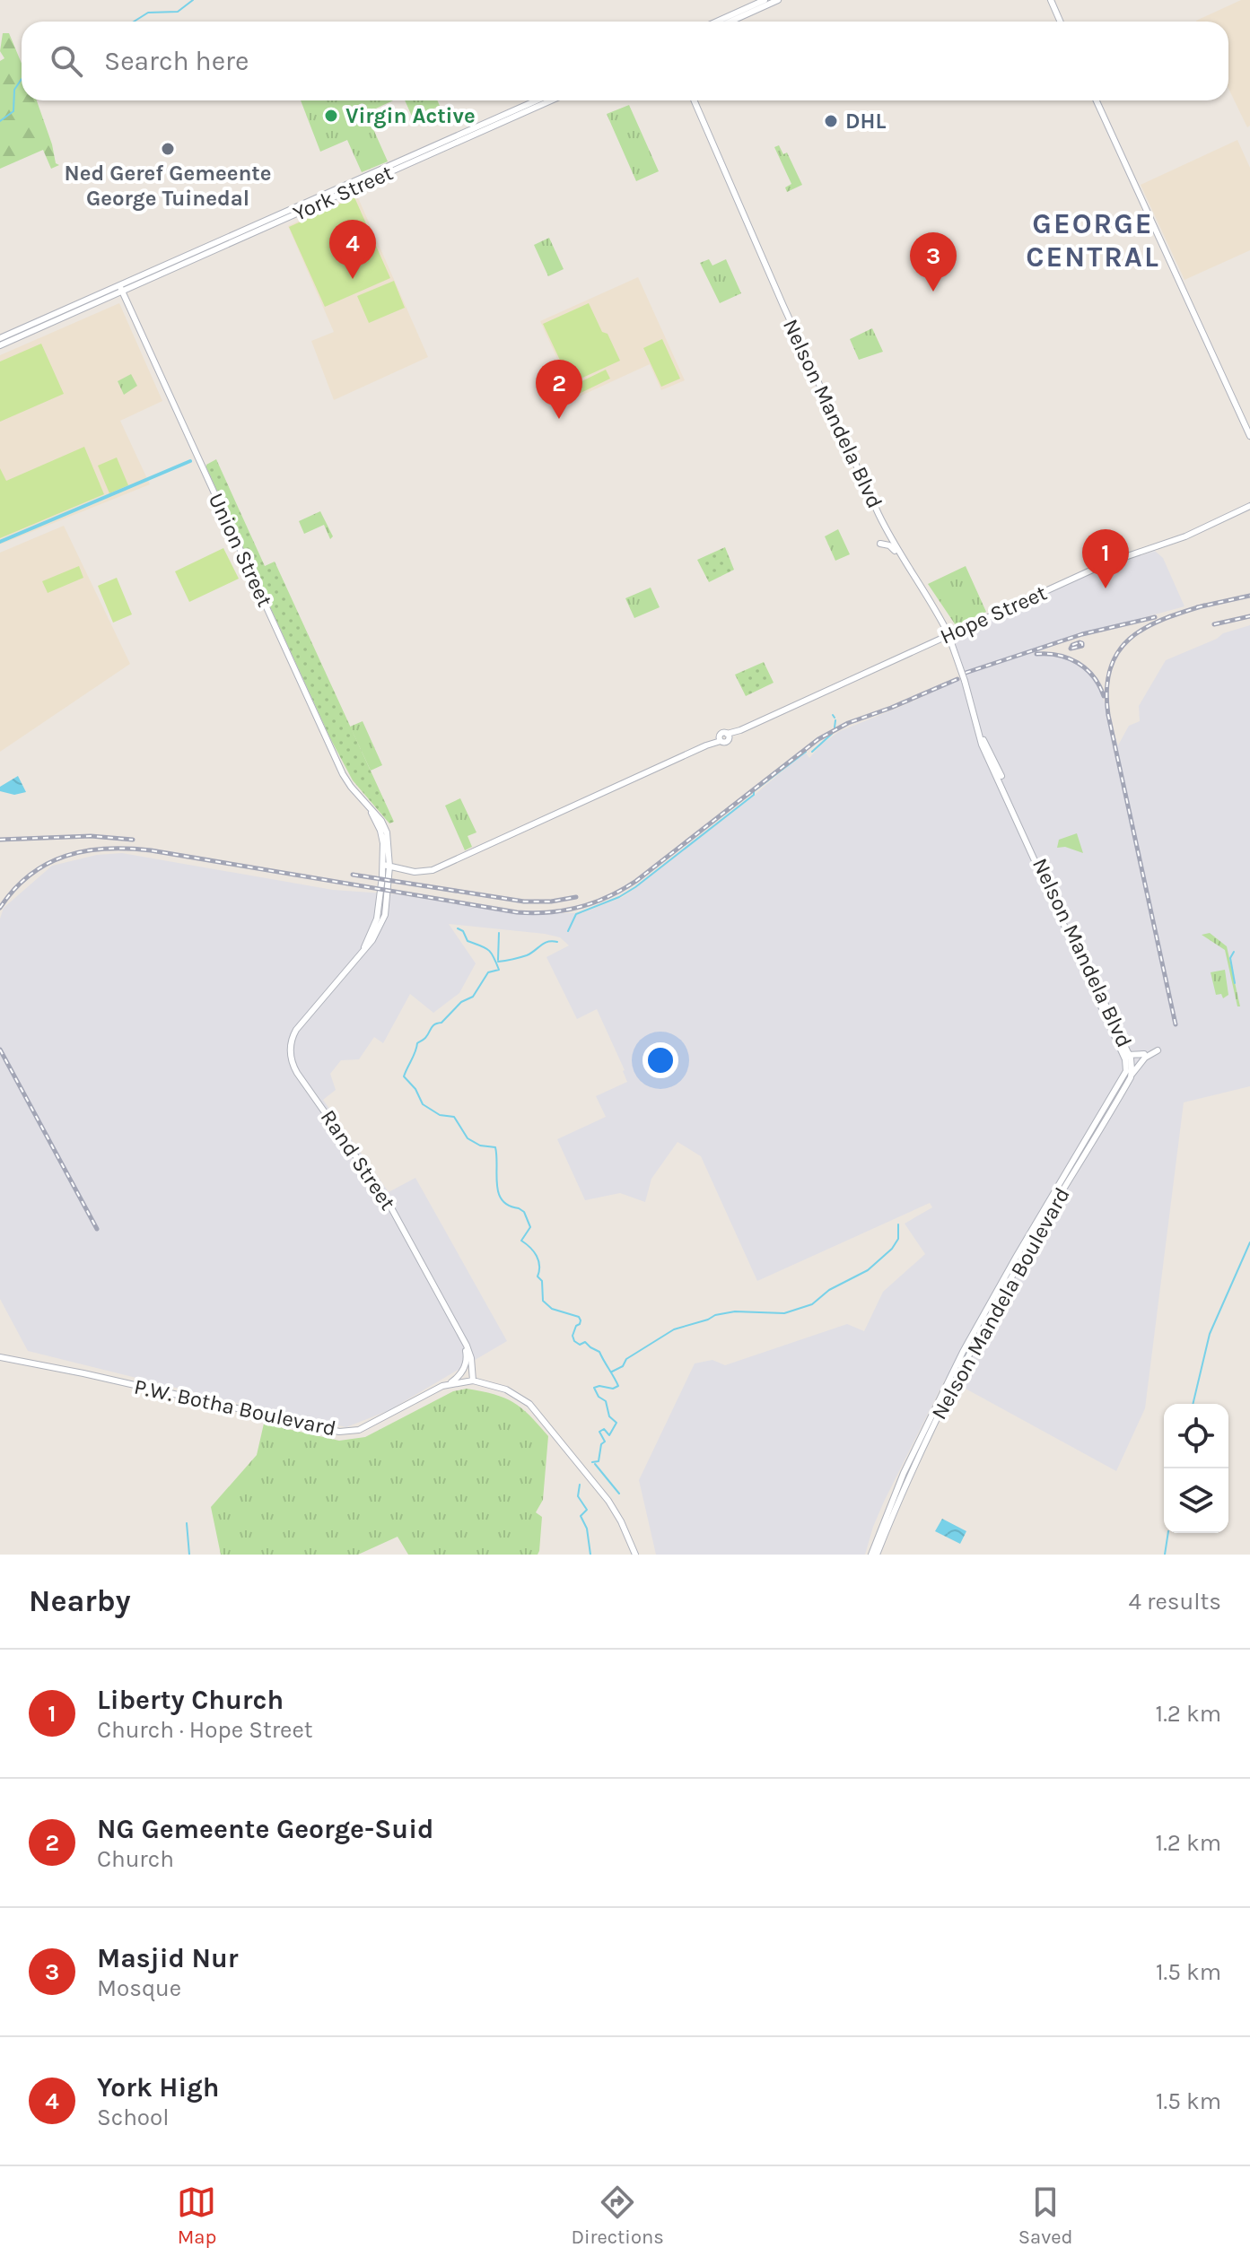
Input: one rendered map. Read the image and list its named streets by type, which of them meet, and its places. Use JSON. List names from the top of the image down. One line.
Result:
{"streets":{"street":["York Street","Nelson Mandela Blvd","Union Street","Hope Street","Rand Street","Nelson Mandela Boulevard","P.W. Botha Boulevard"]},"crossings":[["York Street","Union Street"],["Nelson Mandela Blvd","Nelson Mandela Boulevard"],["Union Street","Hope Street"],["Union Street","Rand Street"],["Rand Street","P.W. Botha Boulevard"]],"districts":["GEORGE CENTRAL"],"places":["Virgin Active","DHL","Ned Geref Gemeente George Tuinedal"],"page":{"search":"Search here","pins":["4","3","2","1"],"heading":["Nearby","4 results"],"list":[{"mark":"1","name":"Liberty Church","note":"Church · Hope Street","value":"1.2 km"},{"mark":"2","name":"NG Gemeente George-Suid","note":"Church","value":"1.2 km"},{"mark":"3","name":"Masjid Nur","note":"Mosque","value":"1.5 km"},{"mark":"4","name":"York High","note":"School","value":"1.5 km"}],"nav":["Map","Directions","Saved"]}}
